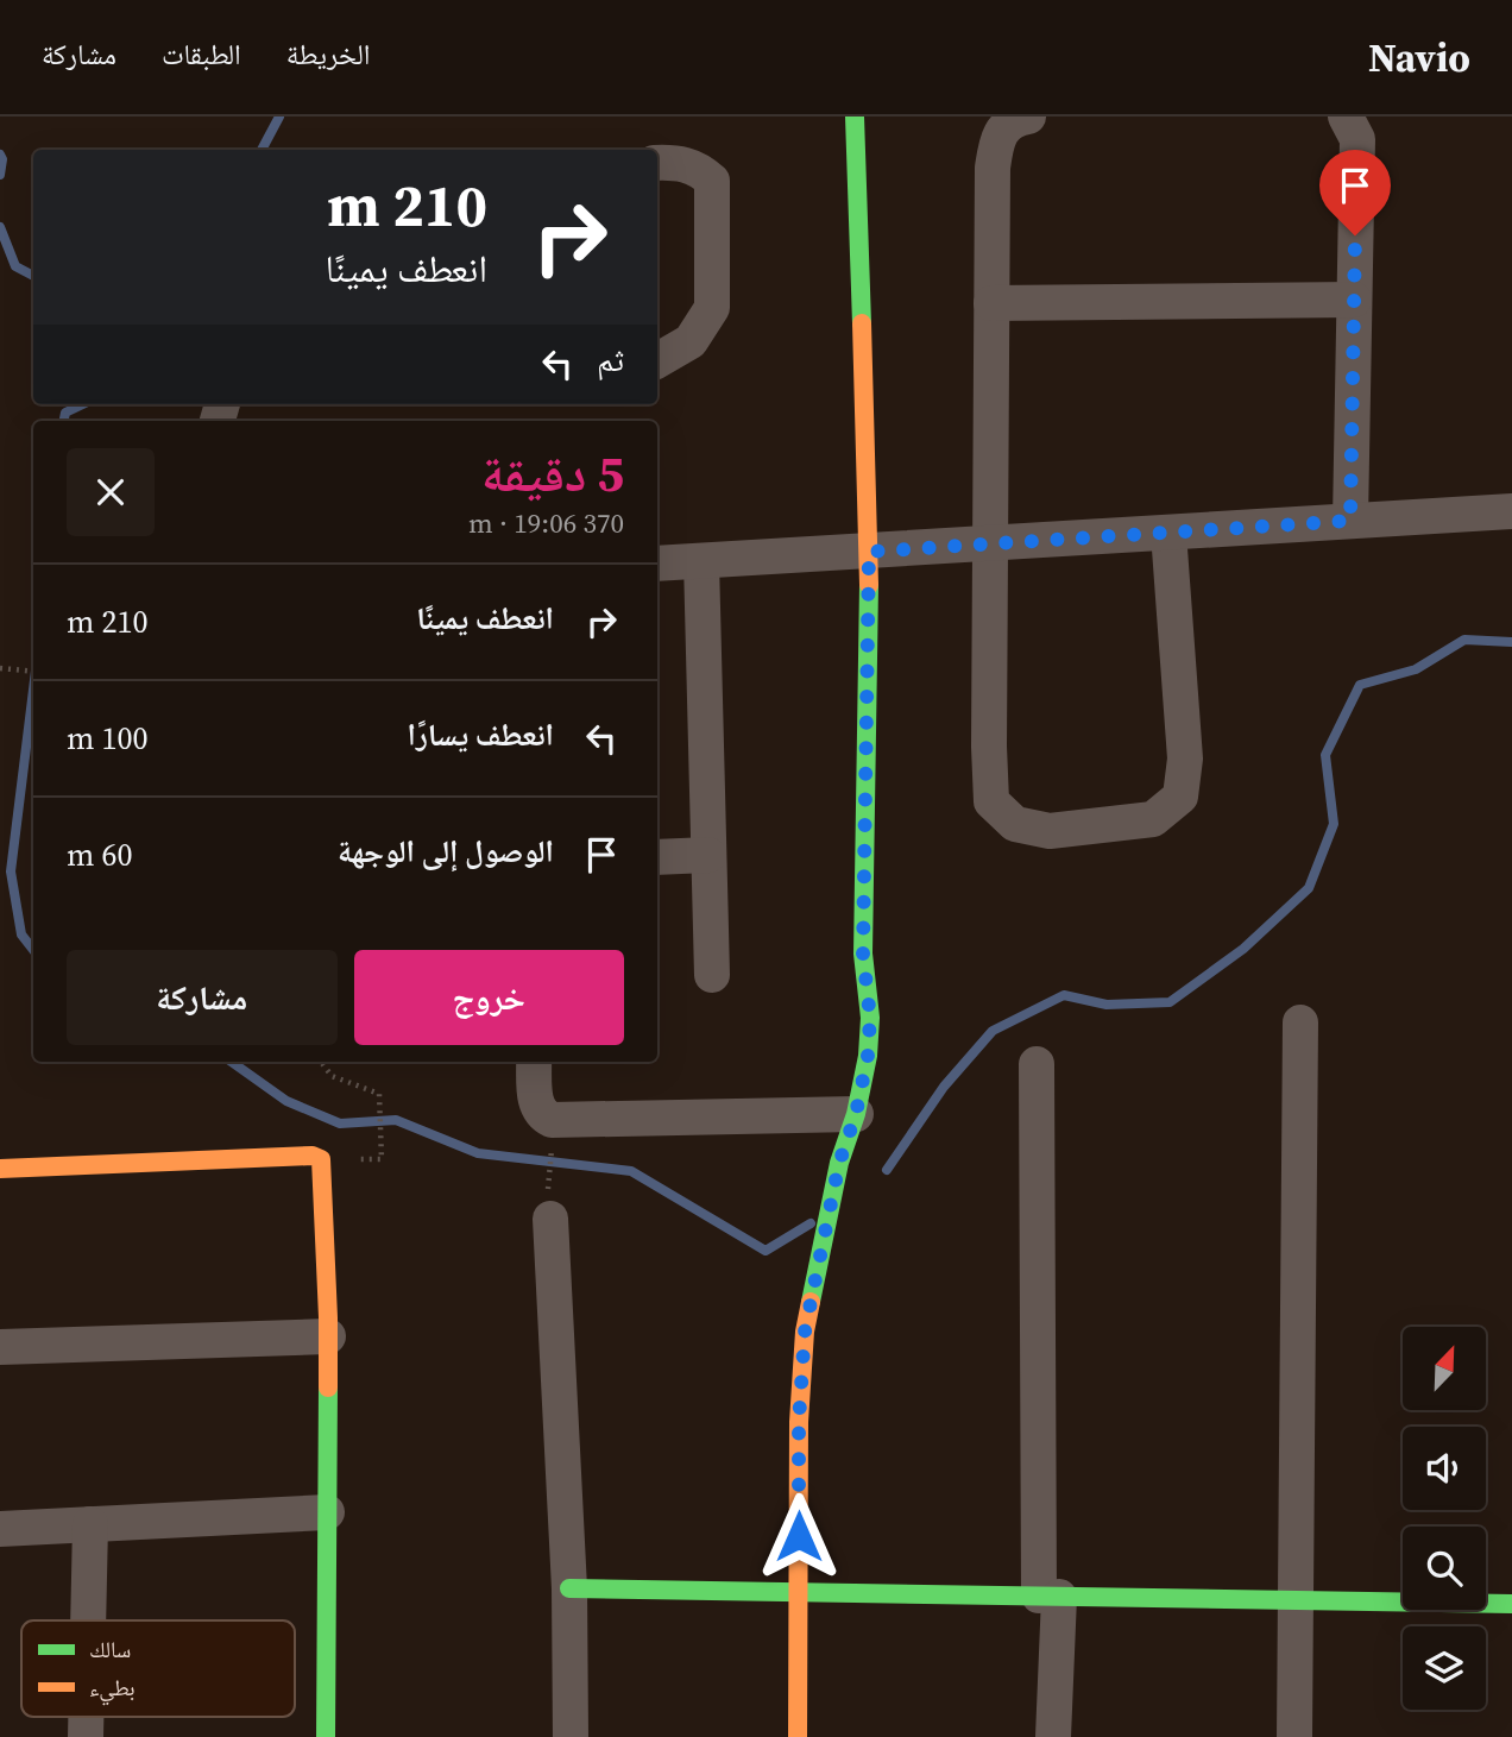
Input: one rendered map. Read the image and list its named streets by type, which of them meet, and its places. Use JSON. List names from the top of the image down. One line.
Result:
{"legend":["سالك","بطيء"],"north":"top right","page":{"header":"Navio","nav":["الخريطة","الطبقات","مشاركة"],"turn":["210 m","انعطف يمينًا"],"then":"ثم","heading":["5 دقيقة","370 m · 19:06"],"list":[{"name":"انعطف يمينًا","value":"210 m"},{"name":"انعطف يسارًا","value":"100 m"},{"name":"الوصول إلى الوجهة","value":"60 m"}],"buttons":["خروج","مشاركة"]}}
